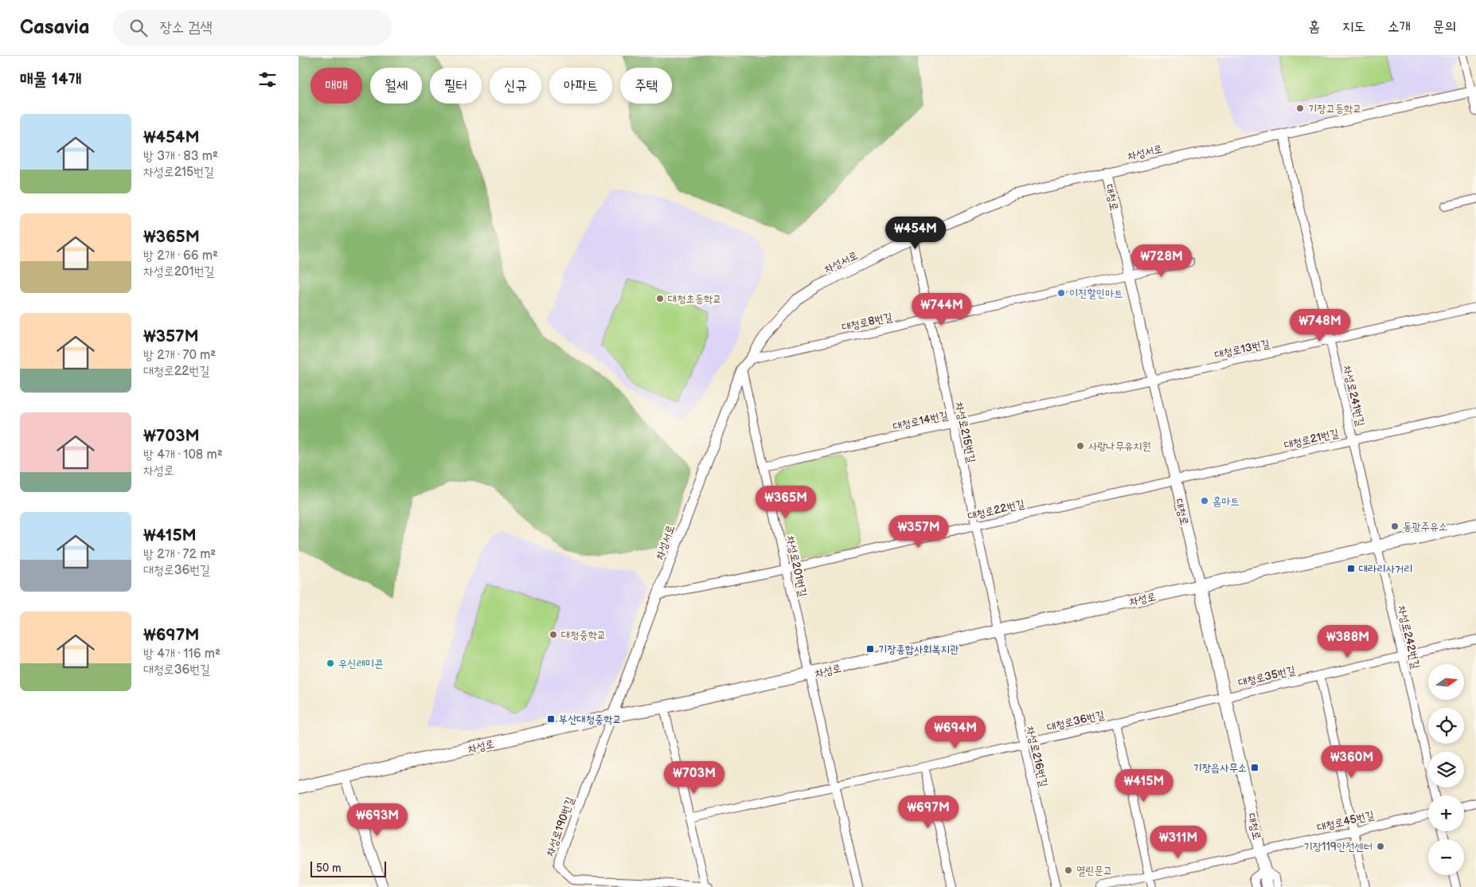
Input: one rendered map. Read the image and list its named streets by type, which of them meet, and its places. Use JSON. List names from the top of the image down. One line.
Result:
{"streets":{"main road":["대청로","차성로"],"street":["차성서로","대청로8번길","대청로13번길","차성로241번길","대청로14번길","차성로215번길","대청로21번길","대청로22번길","차성로201번길","차성로242번길","대청로35번길","대청로36번길","차성로216번길","대청로45번길","차성로190번길"]},"crossings":[["차성서로","대청로"],["차성서로","대청로8번길"],["차성서로","차성로241번길"],["차성서로","차성로215번길"],["차성서로","대청로22번길"],["차성서로","차성로201번길"],["차성서로","차성로"],["차성서로","차성로190번길"],["대청로","대청로8번길"],["대청로","대청로13번길"],["대청로","대청로14번길"],["대청로","대청로21번길"],["대청로","대청로22번길"],["대청로","차성로"],["대청로","대청로35번길"],["대청로","대청로36번길"],["대청로","대청로45번길"],["대청로8번길","차성로215번길"],["대청로13번길","차성로241번길"],["대청로13번길","대청로14번길"],["차성로241번길","대청로21번길"],["차성로241번길","차성로"],["차성로241번길","차성로242번길"],["대청로14번길","차성로215번길"],["대청로14번길","차성로201번길"],["차성로215번길","대청로22번길"],["차성로215번길","차성로"],["차성로215번길","차성로216번길"],["대청로21번길","대청로22번길"],["대청로22번길","차성로201번길"],["차성로201번길","차성로"],["차성로","차성로242번길"],["차성로","대청로36번길"],["차성로","차성로216번길"],["차성로","차성로190번길"],["차성로242번길","대청로35번길"],["대청로35번길","대청로36번길"],["대청로36번길","차성로216번길"]],"places":{"other":["기장고등학교","이진할인마트","대청초등학교","사랑나무유치원","홈마트","동광주유소","대청중학교","우신레미콘","기장119안전센터","열린문고"],"transit":["대라리사거리","기장종합사회복지관","부산대청중학교","기장읍사무소"]},"scale_bar":"50 m","north":"right","page":{"header":"Casavia","search":"장소 검색","nav":["홈","지도","소개","문의"],"heading":"매물 14개","chip":["매매","월세","필터","신규","아파트","주택"],"list":[{"name":"₩454M","note":"방 3개 · 83 m² · 차성로215번길"},{"name":"₩365M","note":"방 2개 · 66 m² · 차성로201번길"},{"name":"₩357M","note":"방 2개 · 70 m² · 대청로22번길"},{"name":"₩703M","note":"방 4개 · 108 m² · 차성로"},{"name":"₩415M","note":"방 2개 · 72 m² · 대청로36번길"},{"name":"₩697M","note":"방 4개 · 116 m² · 대청로36번길"}],"price":["₩454M","₩728M","₩744M","₩748M","₩365M","₩357M","₩388M","₩694M","₩360M","₩703M","₩415M","₩697M","₩693M","₩311M"],"map_buttons":["+","−"],"scale":"50 m"}}
